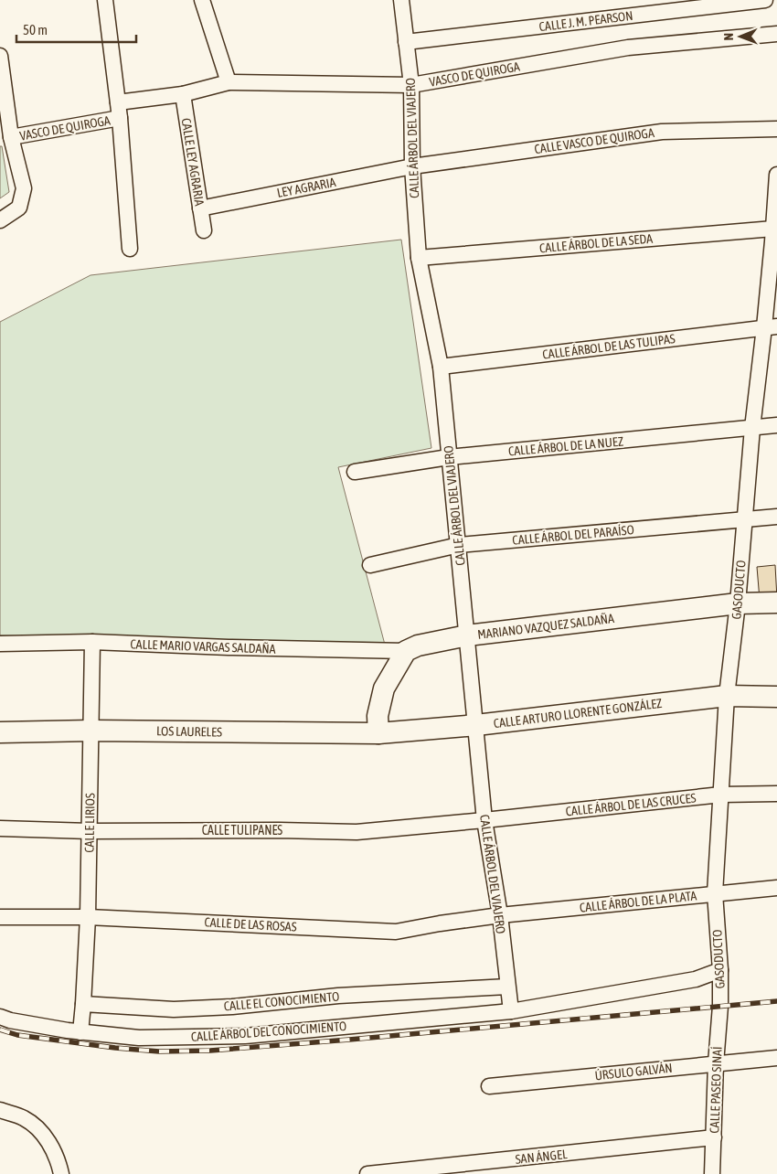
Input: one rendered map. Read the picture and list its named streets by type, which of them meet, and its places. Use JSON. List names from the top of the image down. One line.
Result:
{"streets":{"street":["CALLE J. M. PEARSON","VASCO DE QUIROGA","CALLE ÁRBOL DEL VIAJERO","CALLE VASCO DE QUIROGA","CALLE LEY AGRARIA","LEY AGRARIA","CALLE ÁRBOL DE LA SEDA","CALLE ÁRBOL DE LAS TULIPAS","CALLE ÁRBOL DE LA NUEZ","CALLE ÁRBOL DEL PARAÍSO","GASODUCTO","MARIANO VAZQUEZ SALDAÑA","CALLE MARIO VARGAS SALDAÑA","CALLE ARTURO LLORENTE GONZÁLEZ","LOS LAURELES","CALLE ÁRBOL DE LAS CRUCES","CALLE LIRIOS","CALLE TULIPANES","CALLE ÁRBOL DE LA PLATA","CALLE DE LAS ROSAS","CALLE EL CONOCIMIENTO","CALLE ÁRBOL DEL CONOCIMIENTO","ÚRSULO GALVÁN","CALLE PASEO SINAÍ","SAN ÁNGEL"]},"crossings":[["CALLE J. M. PEARSON","CALLE ÁRBOL DEL VIAJERO"],["VASCO DE QUIROGA","CALLE ÁRBOL DEL VIAJERO"],["VASCO DE QUIROGA","CALLE LEY AGRARIA"],["CALLE ÁRBOL DEL VIAJERO","CALLE VASCO DE QUIROGA"],["CALLE ÁRBOL DEL VIAJERO","LEY AGRARIA"],["CALLE ÁRBOL DEL VIAJERO","CALLE ÁRBOL DE LA SEDA"],["CALLE ÁRBOL DEL VIAJERO","CALLE ÁRBOL DE LAS TULIPAS"],["CALLE ÁRBOL DEL VIAJERO","CALLE ÁRBOL DE LA NUEZ"],["CALLE ÁRBOL DEL VIAJERO","CALLE ÁRBOL DEL PARAÍSO"],["CALLE ÁRBOL DEL VIAJERO","MARIANO VAZQUEZ SALDAÑA"],["CALLE ÁRBOL DEL VIAJERO","CALLE ARTURO LLORENTE GONZÁLEZ"],["CALLE ÁRBOL DEL VIAJERO","CALLE ÁRBOL DE LAS CRUCES"],["CALLE ÁRBOL DEL VIAJERO","CALLE TULIPANES"],["CALLE ÁRBOL DEL VIAJERO","CALLE ÁRBOL DE LA PLATA"],["CALLE ÁRBOL DEL VIAJERO","CALLE DE LAS ROSAS"],["CALLE ÁRBOL DEL VIAJERO","CALLE EL CONOCIMIENTO"],["CALLE ÁRBOL DEL VIAJERO","CALLE ÁRBOL DEL CONOCIMIENTO"],["CALLE VASCO DE QUIROGA","LEY AGRARIA"],["CALLE LEY AGRARIA","LEY AGRARIA"],["CALLE ÁRBOL DE LA SEDA","GASODUCTO"],["CALLE ÁRBOL DE LAS TULIPAS","GASODUCTO"],["CALLE ÁRBOL DE LA NUEZ","GASODUCTO"],["CALLE ÁRBOL DEL PARAÍSO","GASODUCTO"],["GASODUCTO","MARIANO VAZQUEZ SALDAÑA"],["GASODUCTO","CALLE ARTURO LLORENTE GONZÁLEZ"],["GASODUCTO","CALLE ÁRBOL DE LAS CRUCES"],["GASODUCTO","CALLE ÁRBOL DE LA PLATA"],["GASODUCTO","CALLE ÁRBOL DEL CONOCIMIENTO"],["GASODUCTO","CALLE PASEO SINAÍ"],["MARIANO VAZQUEZ SALDAÑA","CALLE MARIO VARGAS SALDAÑA"],["CALLE MARIO VARGAS SALDAÑA","CALLE LIRIOS"],["CALLE ARTURO LLORENTE GONZÁLEZ","LOS LAURELES"],["LOS LAURELES","CALLE LIRIOS"],["CALLE ÁRBOL DE LAS CRUCES","CALLE TULIPANES"],["CALLE LIRIOS","CALLE TULIPANES"],["CALLE LIRIOS","CALLE DE LAS ROSAS"],["CALLE LIRIOS","CALLE EL CONOCIMIENTO"],["CALLE ÁRBOL DE LA PLATA","CALLE DE LAS ROSAS"],["ÚRSULO GALVÁN","CALLE PASEO SINAÍ"],["CALLE PASEO SINAÍ","SAN ÁNGEL"]],"scale_bar":"50 m","north":"left"}
